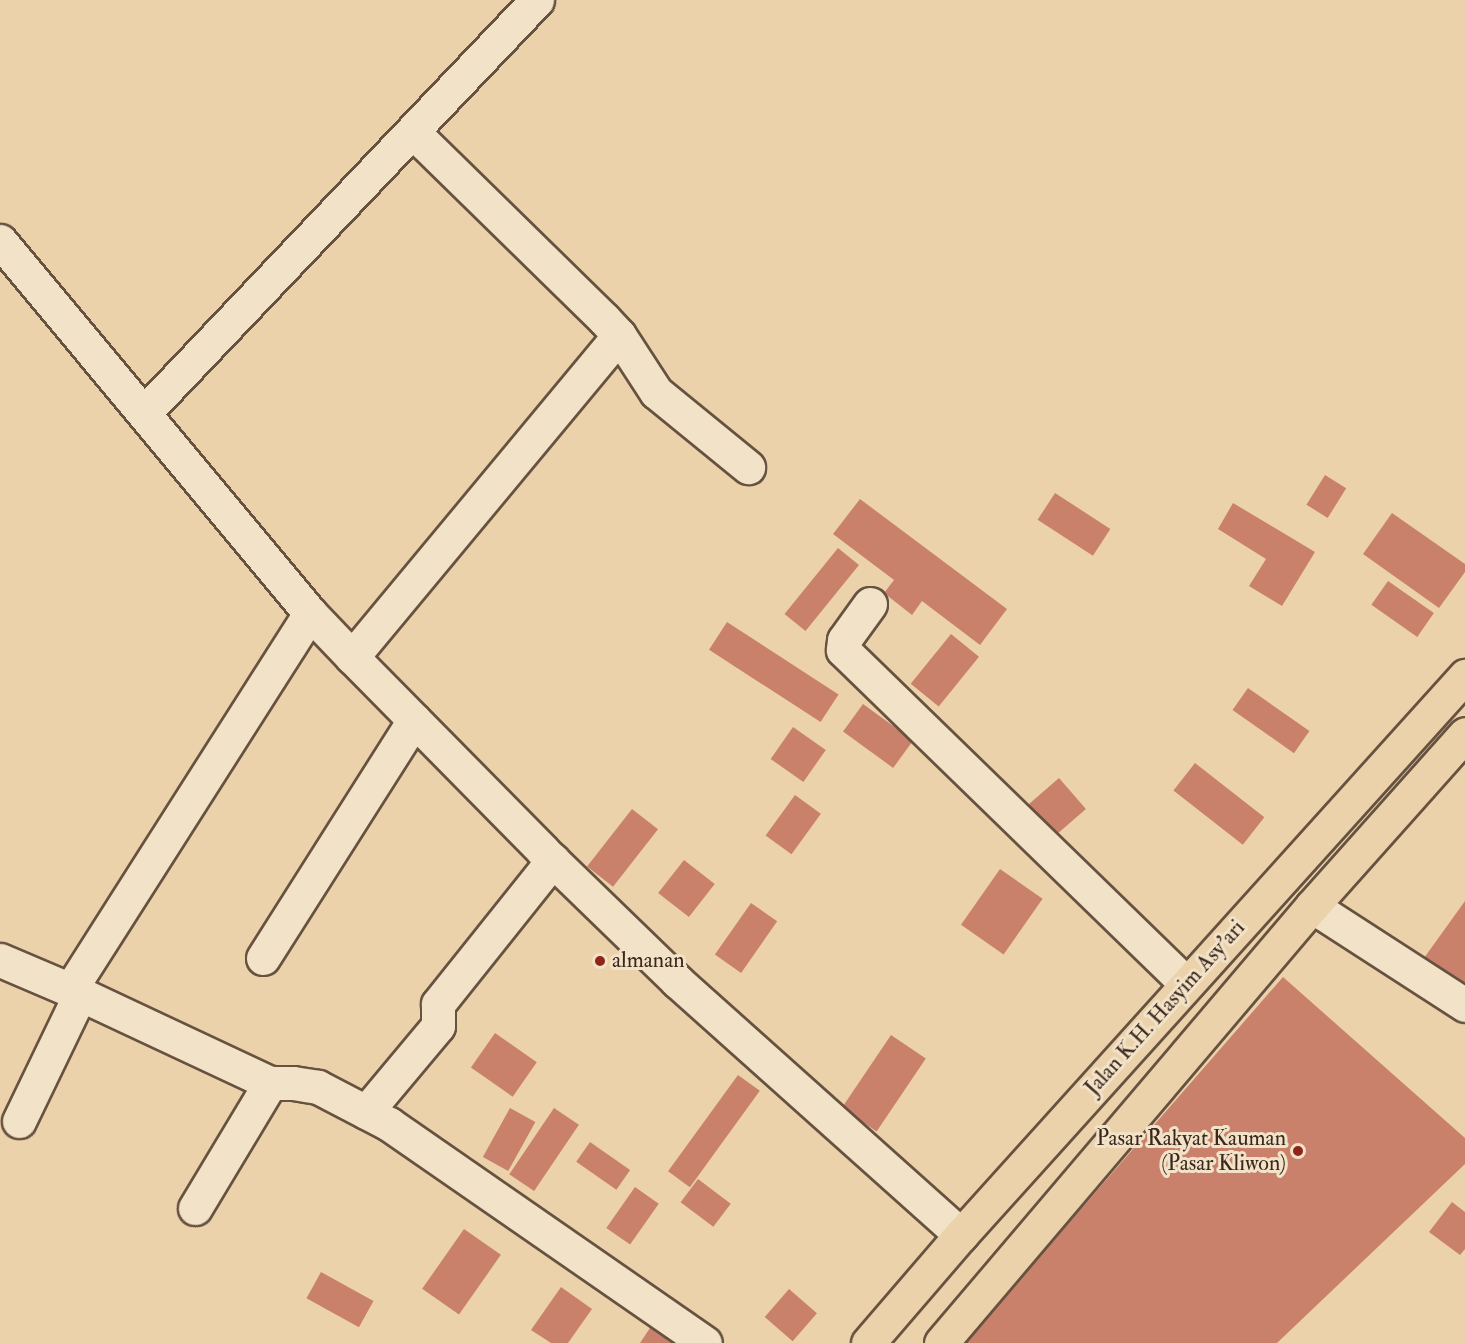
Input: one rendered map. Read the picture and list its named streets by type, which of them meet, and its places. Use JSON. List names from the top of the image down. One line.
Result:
{"streets":{"main road":["Jalan K.H. Hasyim Asy'ari"]},"places":["almanan","Pasar Rakyat Kauman (Pasar Kliwon)"]}
